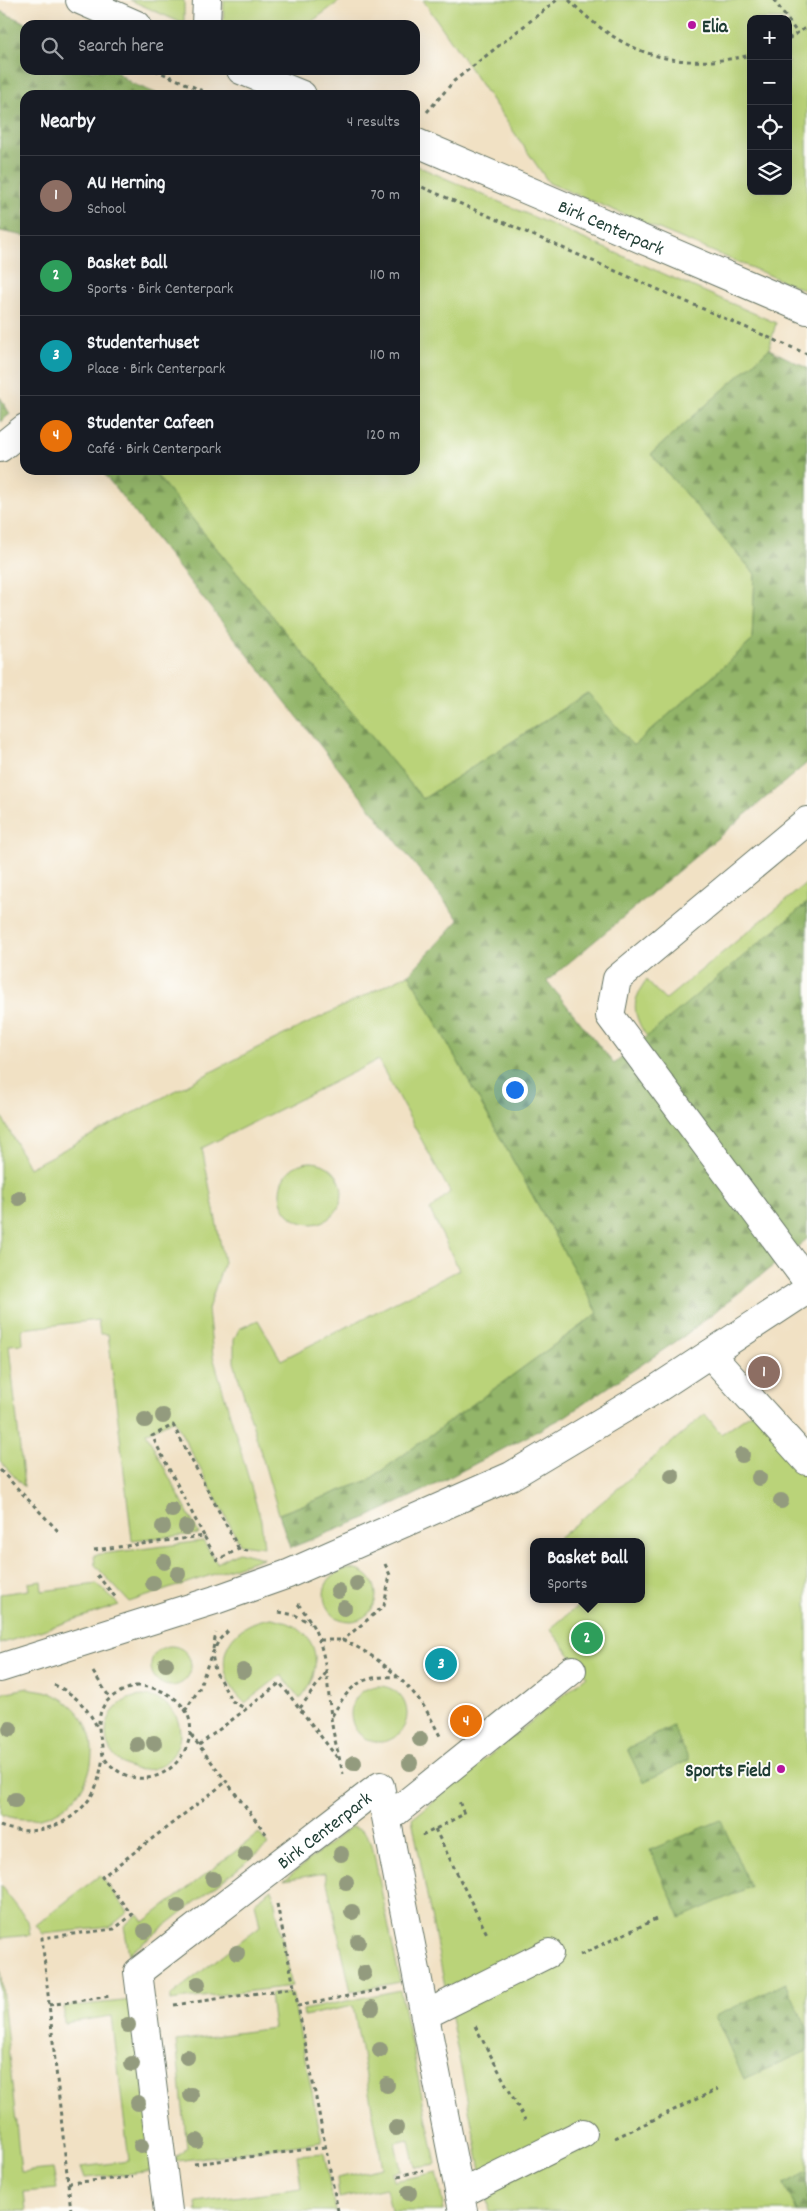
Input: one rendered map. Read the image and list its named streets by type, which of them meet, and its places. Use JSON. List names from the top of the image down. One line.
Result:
{"streets":{"street":["Birk Centerpark"]},"places":["Elia","Sports Field"],"page":{"map_buttons":["+","−"],"search":"Search here","heading":["Nearby","4 results"],"list":[{"mark":"1","name":"AU Herning","note":"School","value":"70 m"},{"mark":"2","name":"Basket Ball","note":"Sports · Birk Centerpark","value":"110 m"},{"mark":"3","name":"Studenterhuset","note":"Place · Birk Centerpark","value":"110 m"},{"mark":"4","name":"Studenter Cafeen","note":"Café · Birk Centerpark","value":"120 m"}],"pins":["1","2","3","4"],"popup":["Basket Ball","Sports"]}}
